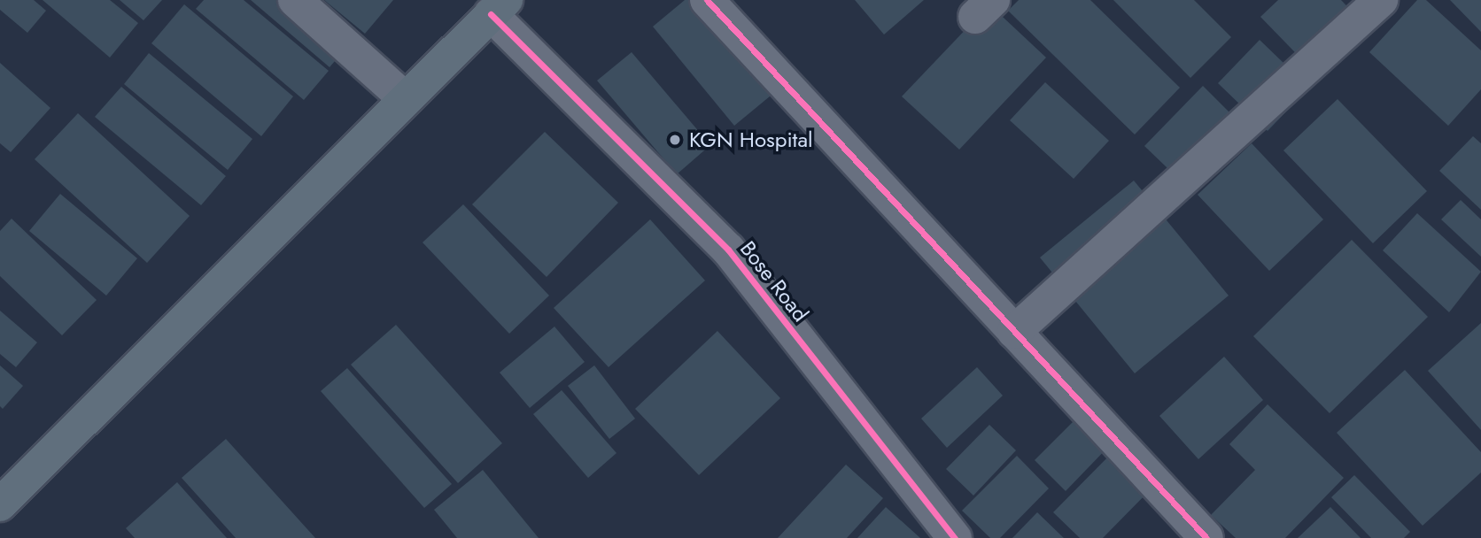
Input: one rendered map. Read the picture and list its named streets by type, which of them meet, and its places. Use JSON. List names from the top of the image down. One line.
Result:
{"streets":{"street":["Bose Road"]},"places":["KGN Hospital"]}
